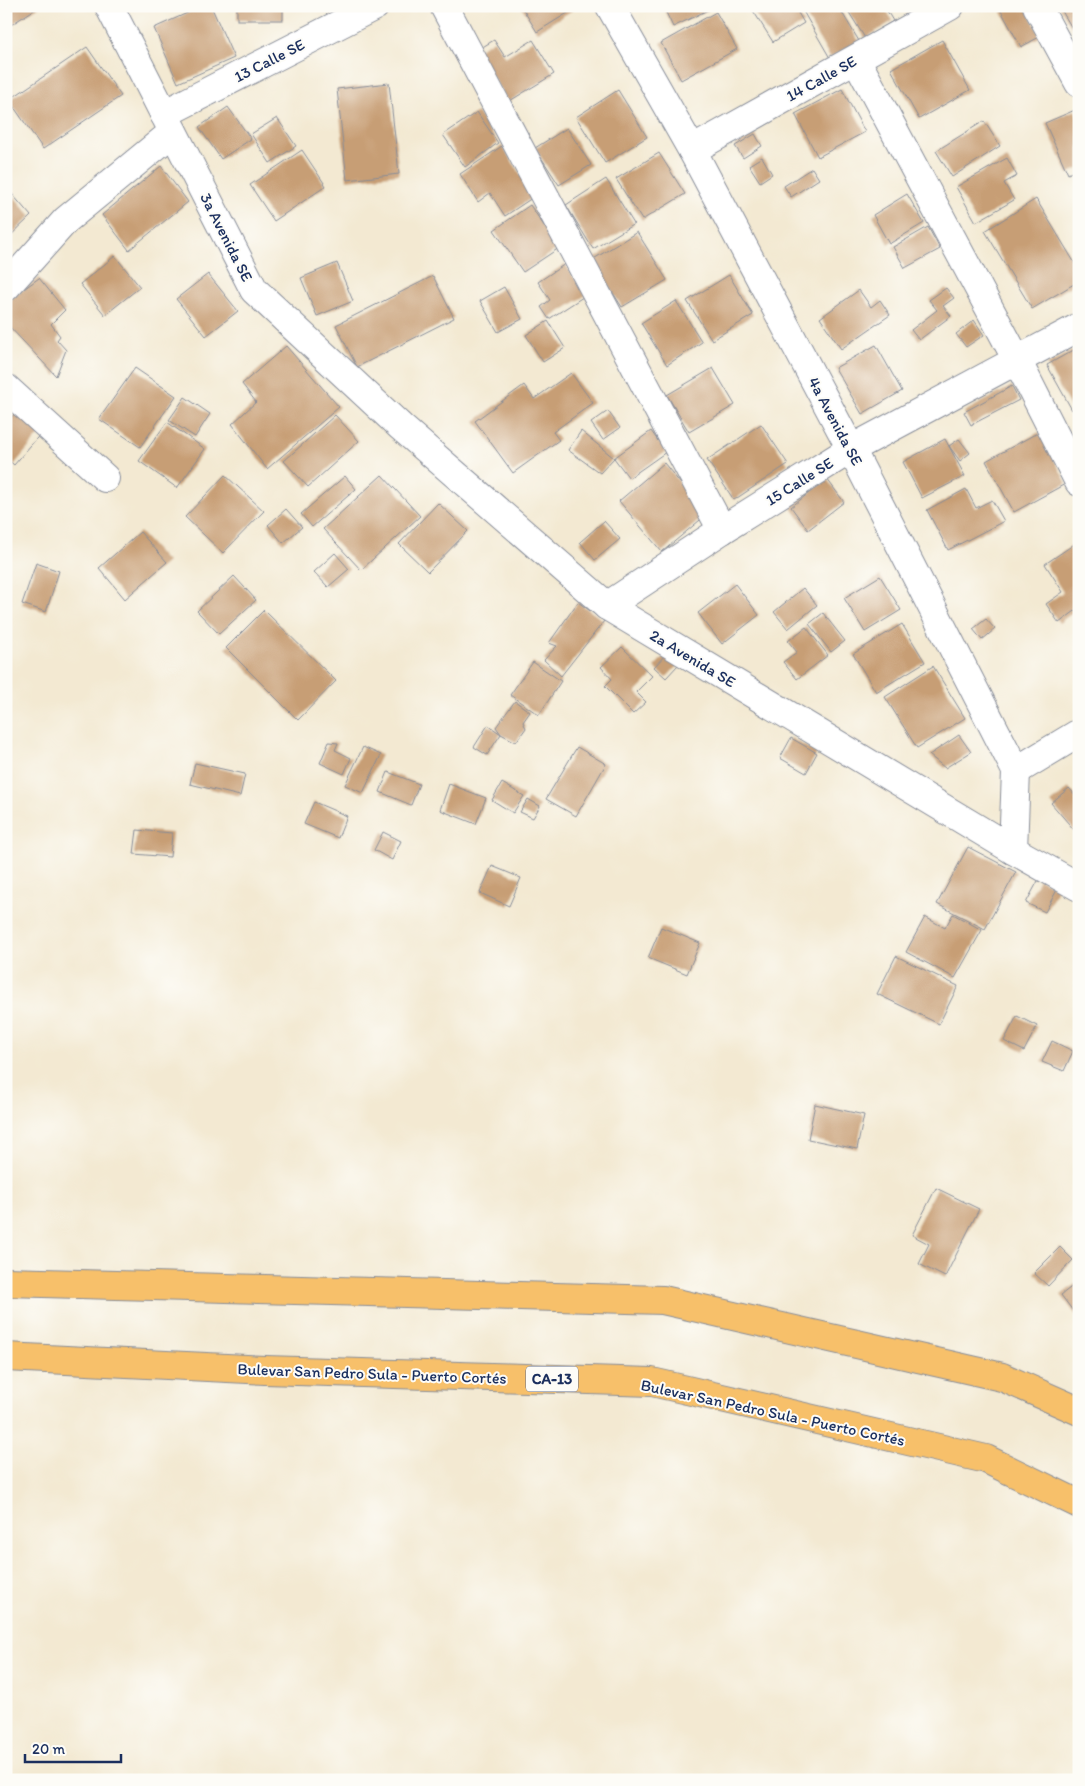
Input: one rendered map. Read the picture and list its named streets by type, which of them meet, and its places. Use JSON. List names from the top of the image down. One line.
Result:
{"streets":{"highway":["Bulevar San Pedro Sula - Puerto Cortés","CA-13"],"street":["13 Calle SE","14 Calle SE","3a Avenida SE","4a Avenida SE","15 Calle SE","2a Avenida SE"]},"crossings":[["13 Calle SE","3a Avenida SE"],["14 Calle SE","4a Avenida SE"],["3a Avenida SE","2a Avenida SE"],["4a Avenida SE","15 Calle SE"],["4a Avenida SE","2a Avenida SE"],["15 Calle SE","2a Avenida SE"]],"scale_bar":"20 m"}
